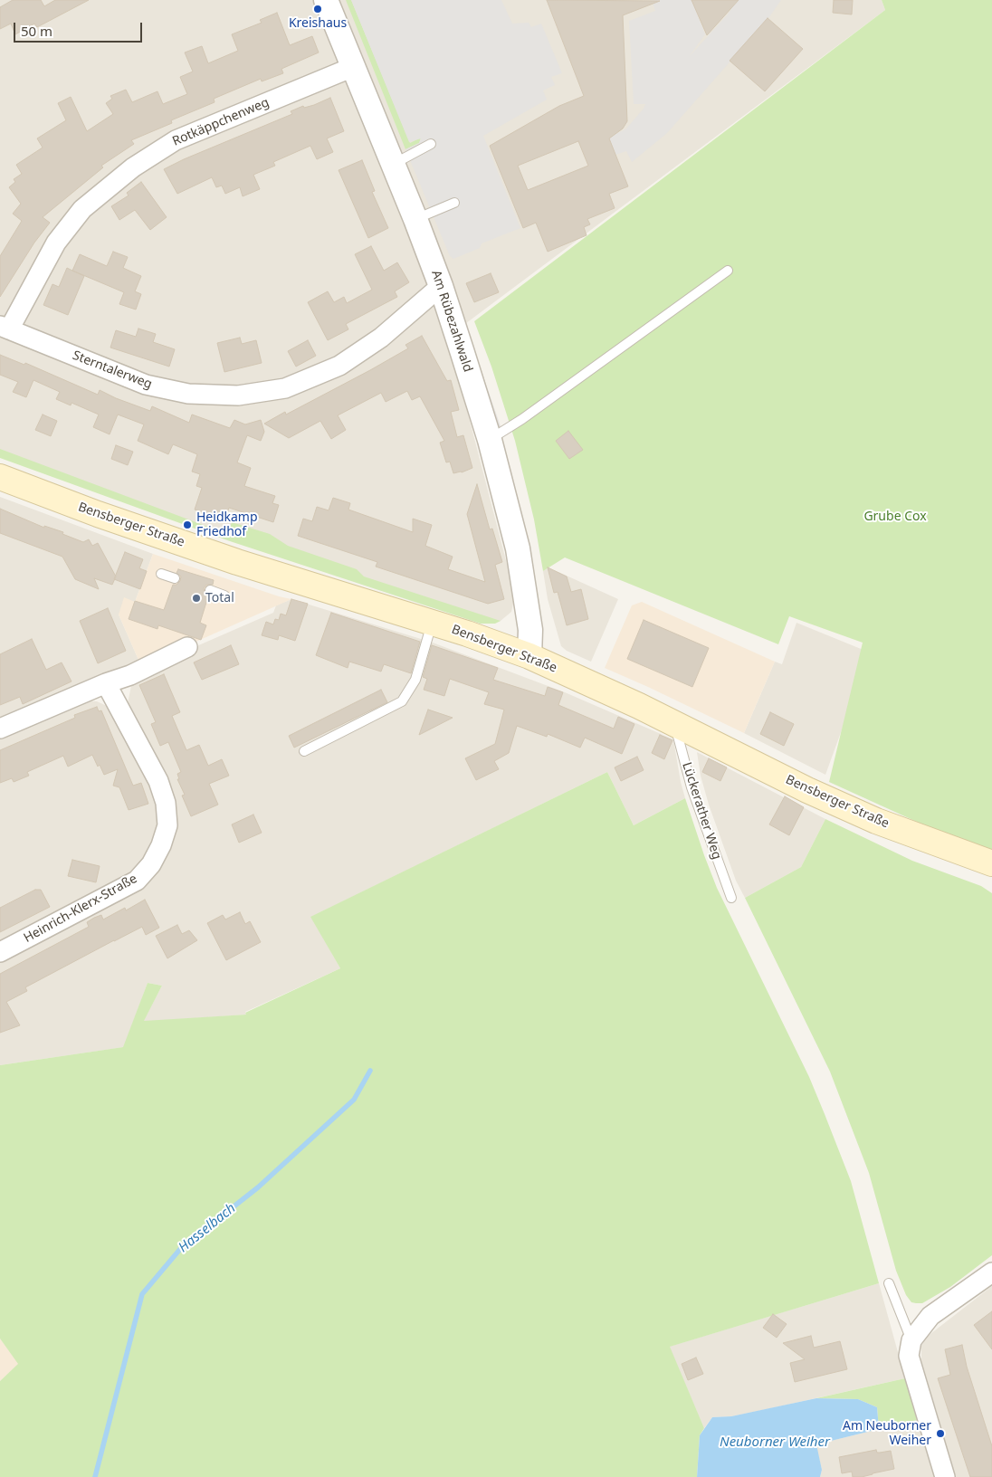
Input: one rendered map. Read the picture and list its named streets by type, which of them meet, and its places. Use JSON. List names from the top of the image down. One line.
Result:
{"streets":{"main road":["Bensberger Straße"],"street":["Rotkäppchenweg","Am Rübezahlwald","Sterntalerweg","Heinrich-Klerx-Straße"],"lane":["Lückerather Weg"]},"crossings":[["Rotkäppchenweg","Am Rübezahlwald"],["Rotkäppchenweg","Sterntalerweg"],["Am Rübezahlwald","Sterntalerweg"],["Am Rübezahlwald","Bensberger Straße"],["Bensberger Straße","Lückerather Weg"]],"water":["Hasselbach","Neuborner Weiher"],"parks":["Grube Cox"],"places":["Kreishaus","Heidkamp Friedhof","Total","Am Neuborner Weiher"],"scale_bar":"50 m"}
